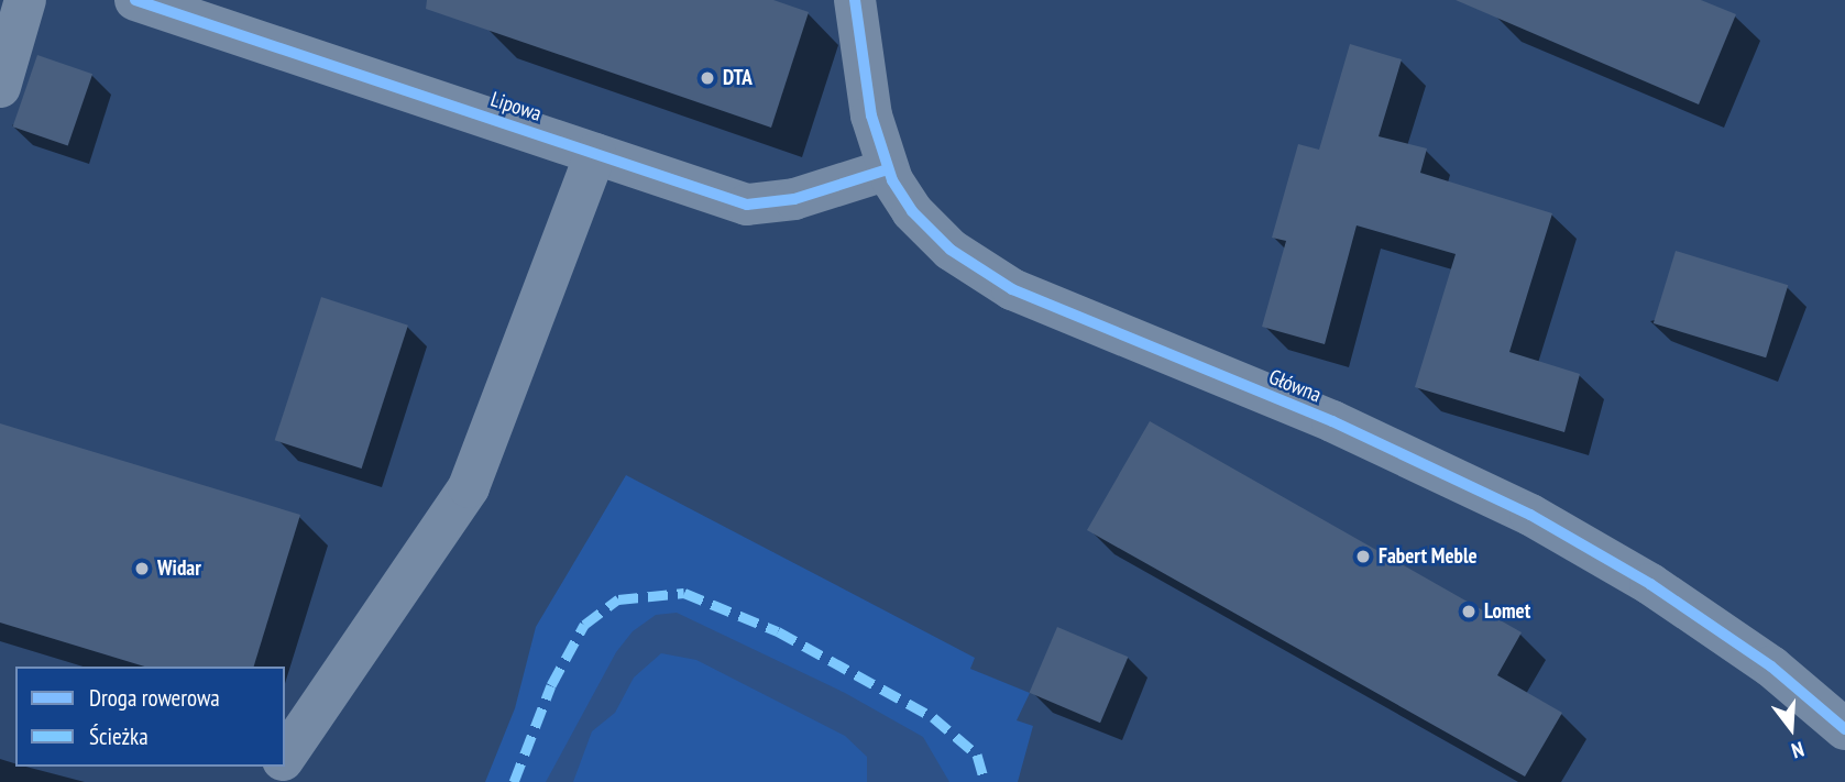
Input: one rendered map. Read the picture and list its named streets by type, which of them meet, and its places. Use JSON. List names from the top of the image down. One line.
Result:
{"streets":{"street":["Lipowa","Główna"]},"crossings":[["Lipowa","Główna"]],"places":["DTA","Fabert Meble","Widar","Lomet"],"legend":["Droga rowerowa","Ścieżka"],"north":"bottom"}
